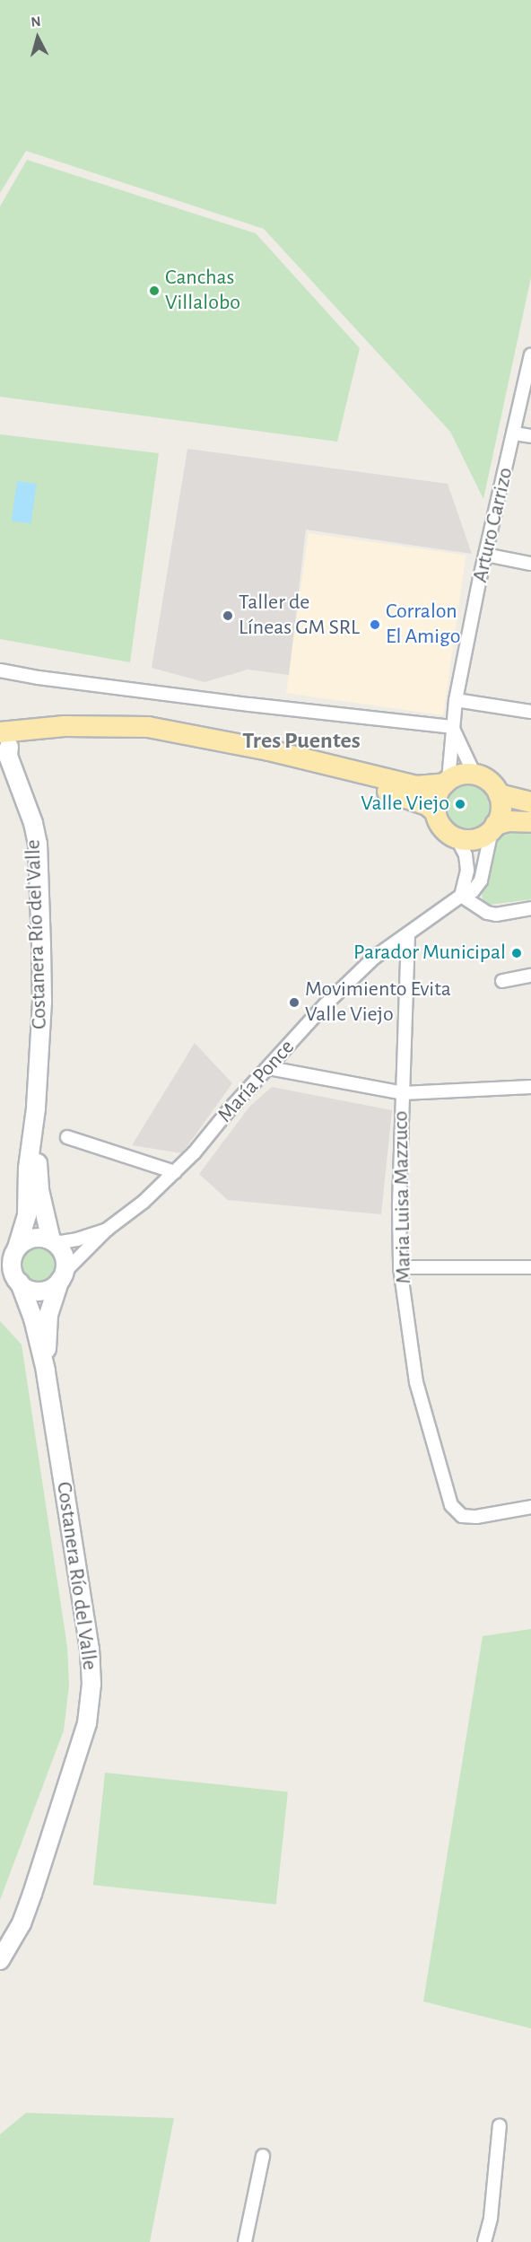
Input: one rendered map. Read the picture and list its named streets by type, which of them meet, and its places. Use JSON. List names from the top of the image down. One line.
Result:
{"streets":{"main road":["Costanera Río del Valle"],"street":["Arturo Carrizo","María Ponce","Maria Luisa Mazzuco"]},"crossings":[["Arturo Carrizo","María Ponce"],["Costanera Río del Valle","María Ponce"],["María Ponce","Maria Luisa Mazzuco"]],"districts":["Tres Puentes"],"places":["Canchas Villalobo","Taller de Líneas GM SRL","Corralon El Amigo","Valle Viejo","Parador Municipal","Movimiento Evita Valle Viejo"],"north":"top"}
